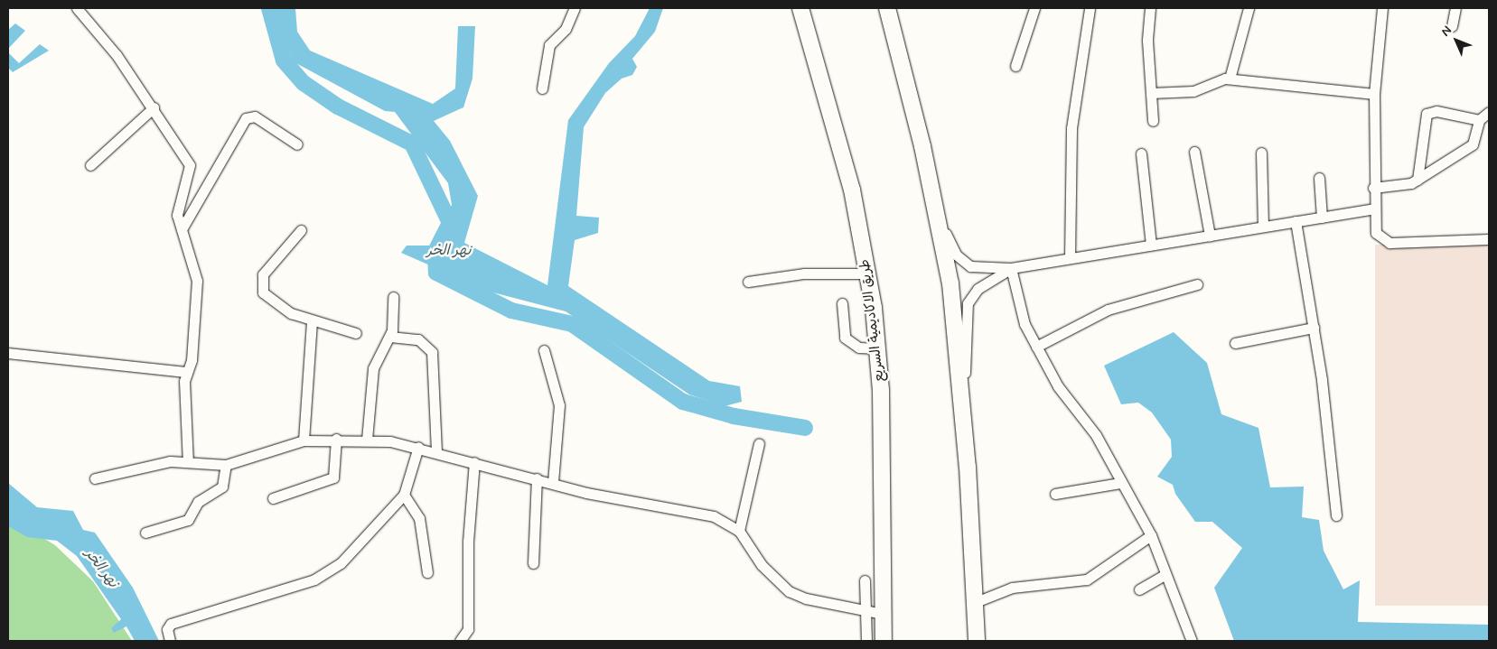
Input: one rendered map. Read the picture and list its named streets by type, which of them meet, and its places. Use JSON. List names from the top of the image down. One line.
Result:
{"streets":{"highway":["طريق الاكاديمية السريع"]},"water":["نهر الخر"],"north":"top left"}
